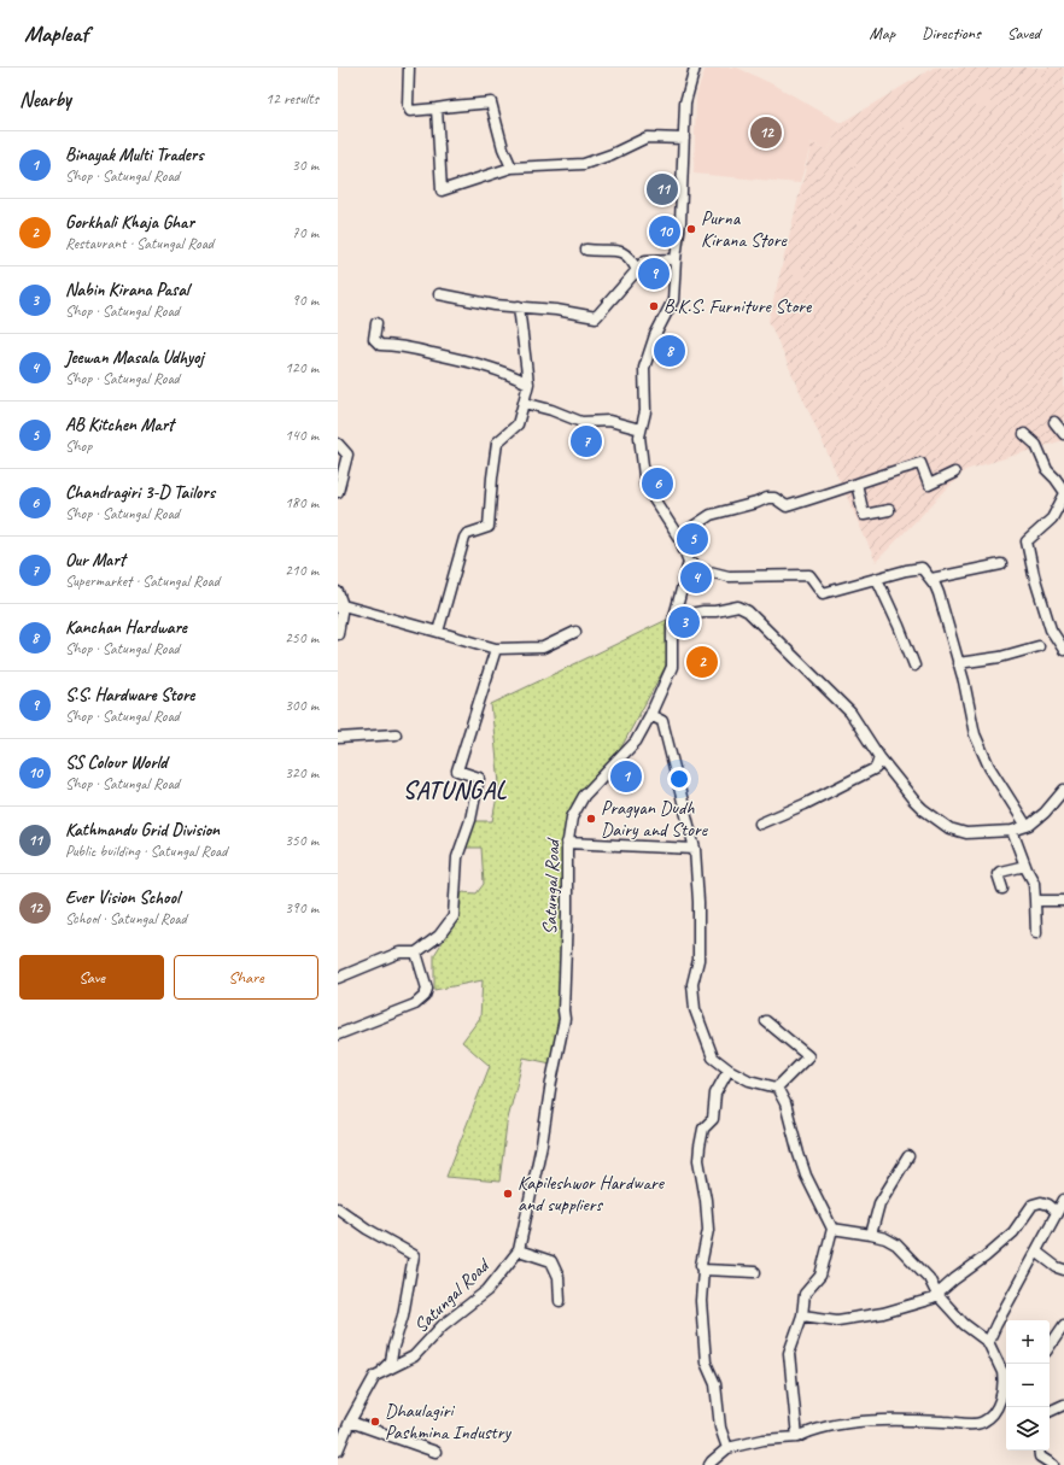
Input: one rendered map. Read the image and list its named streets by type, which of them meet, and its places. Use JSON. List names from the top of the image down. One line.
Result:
{"streets":{"street":["Satungal Road"]},"districts":["SATUNGAL"],"places":["Purna Kirana Store","B.K.S. Furniture Store","Pragyan Dudh Dairy and Store","Kapileshwor Hardware and suppliers","Dhaulagiri Pashmina Industry"],"page":{"header":"Mapleaf","nav":["Map","Directions","Saved"],"heading":["Nearby","12 results"],"pins":["12","11","10","9","8","7","6","5","4","3","2","1"],"list":[{"mark":"1","name":"Binayak Multi Traders","note":"Shop · Satungal Road","value":"30 m"},{"mark":"2","name":"Gorkhali Khaja Ghar","note":"Restaurant · Satungal Road","value":"70 m"},{"mark":"3","name":"Nabin Kirana Pasal","note":"Shop · Satungal Road","value":"90 m"},{"mark":"4","name":"Jeewan Masala Udhyoj","note":"Shop · Satungal Road","value":"120 m"},{"mark":"5","name":"AB Kitchen Mart","note":"Shop","value":"140 m"},{"mark":"6","name":"Chandragiri 3-D Tailors","note":"Shop · Satungal Road","value":"180 m"},{"mark":"7","name":"Our Mart","note":"Supermarket · Satungal Road","value":"210 m"},{"mark":"8","name":"Kanchan Hardware","note":"Shop · Satungal Road","value":"250 m"},{"mark":"9","name":"S.S. Hardware Store","note":"Shop · Satungal Road","value":"300 m"},{"mark":"10","name":"SS Colour World","note":"Shop · Satungal Road","value":"320 m"},{"mark":"11","name":"Kathmandu Grid Division","note":"Public building · Satungal Road","value":"350 m"},{"mark":"12","name":"Ever Vision School","note":"School · Satungal Road","value":"390 m"}],"buttons":["Save","Share"],"map_buttons":["+","−"]}}
